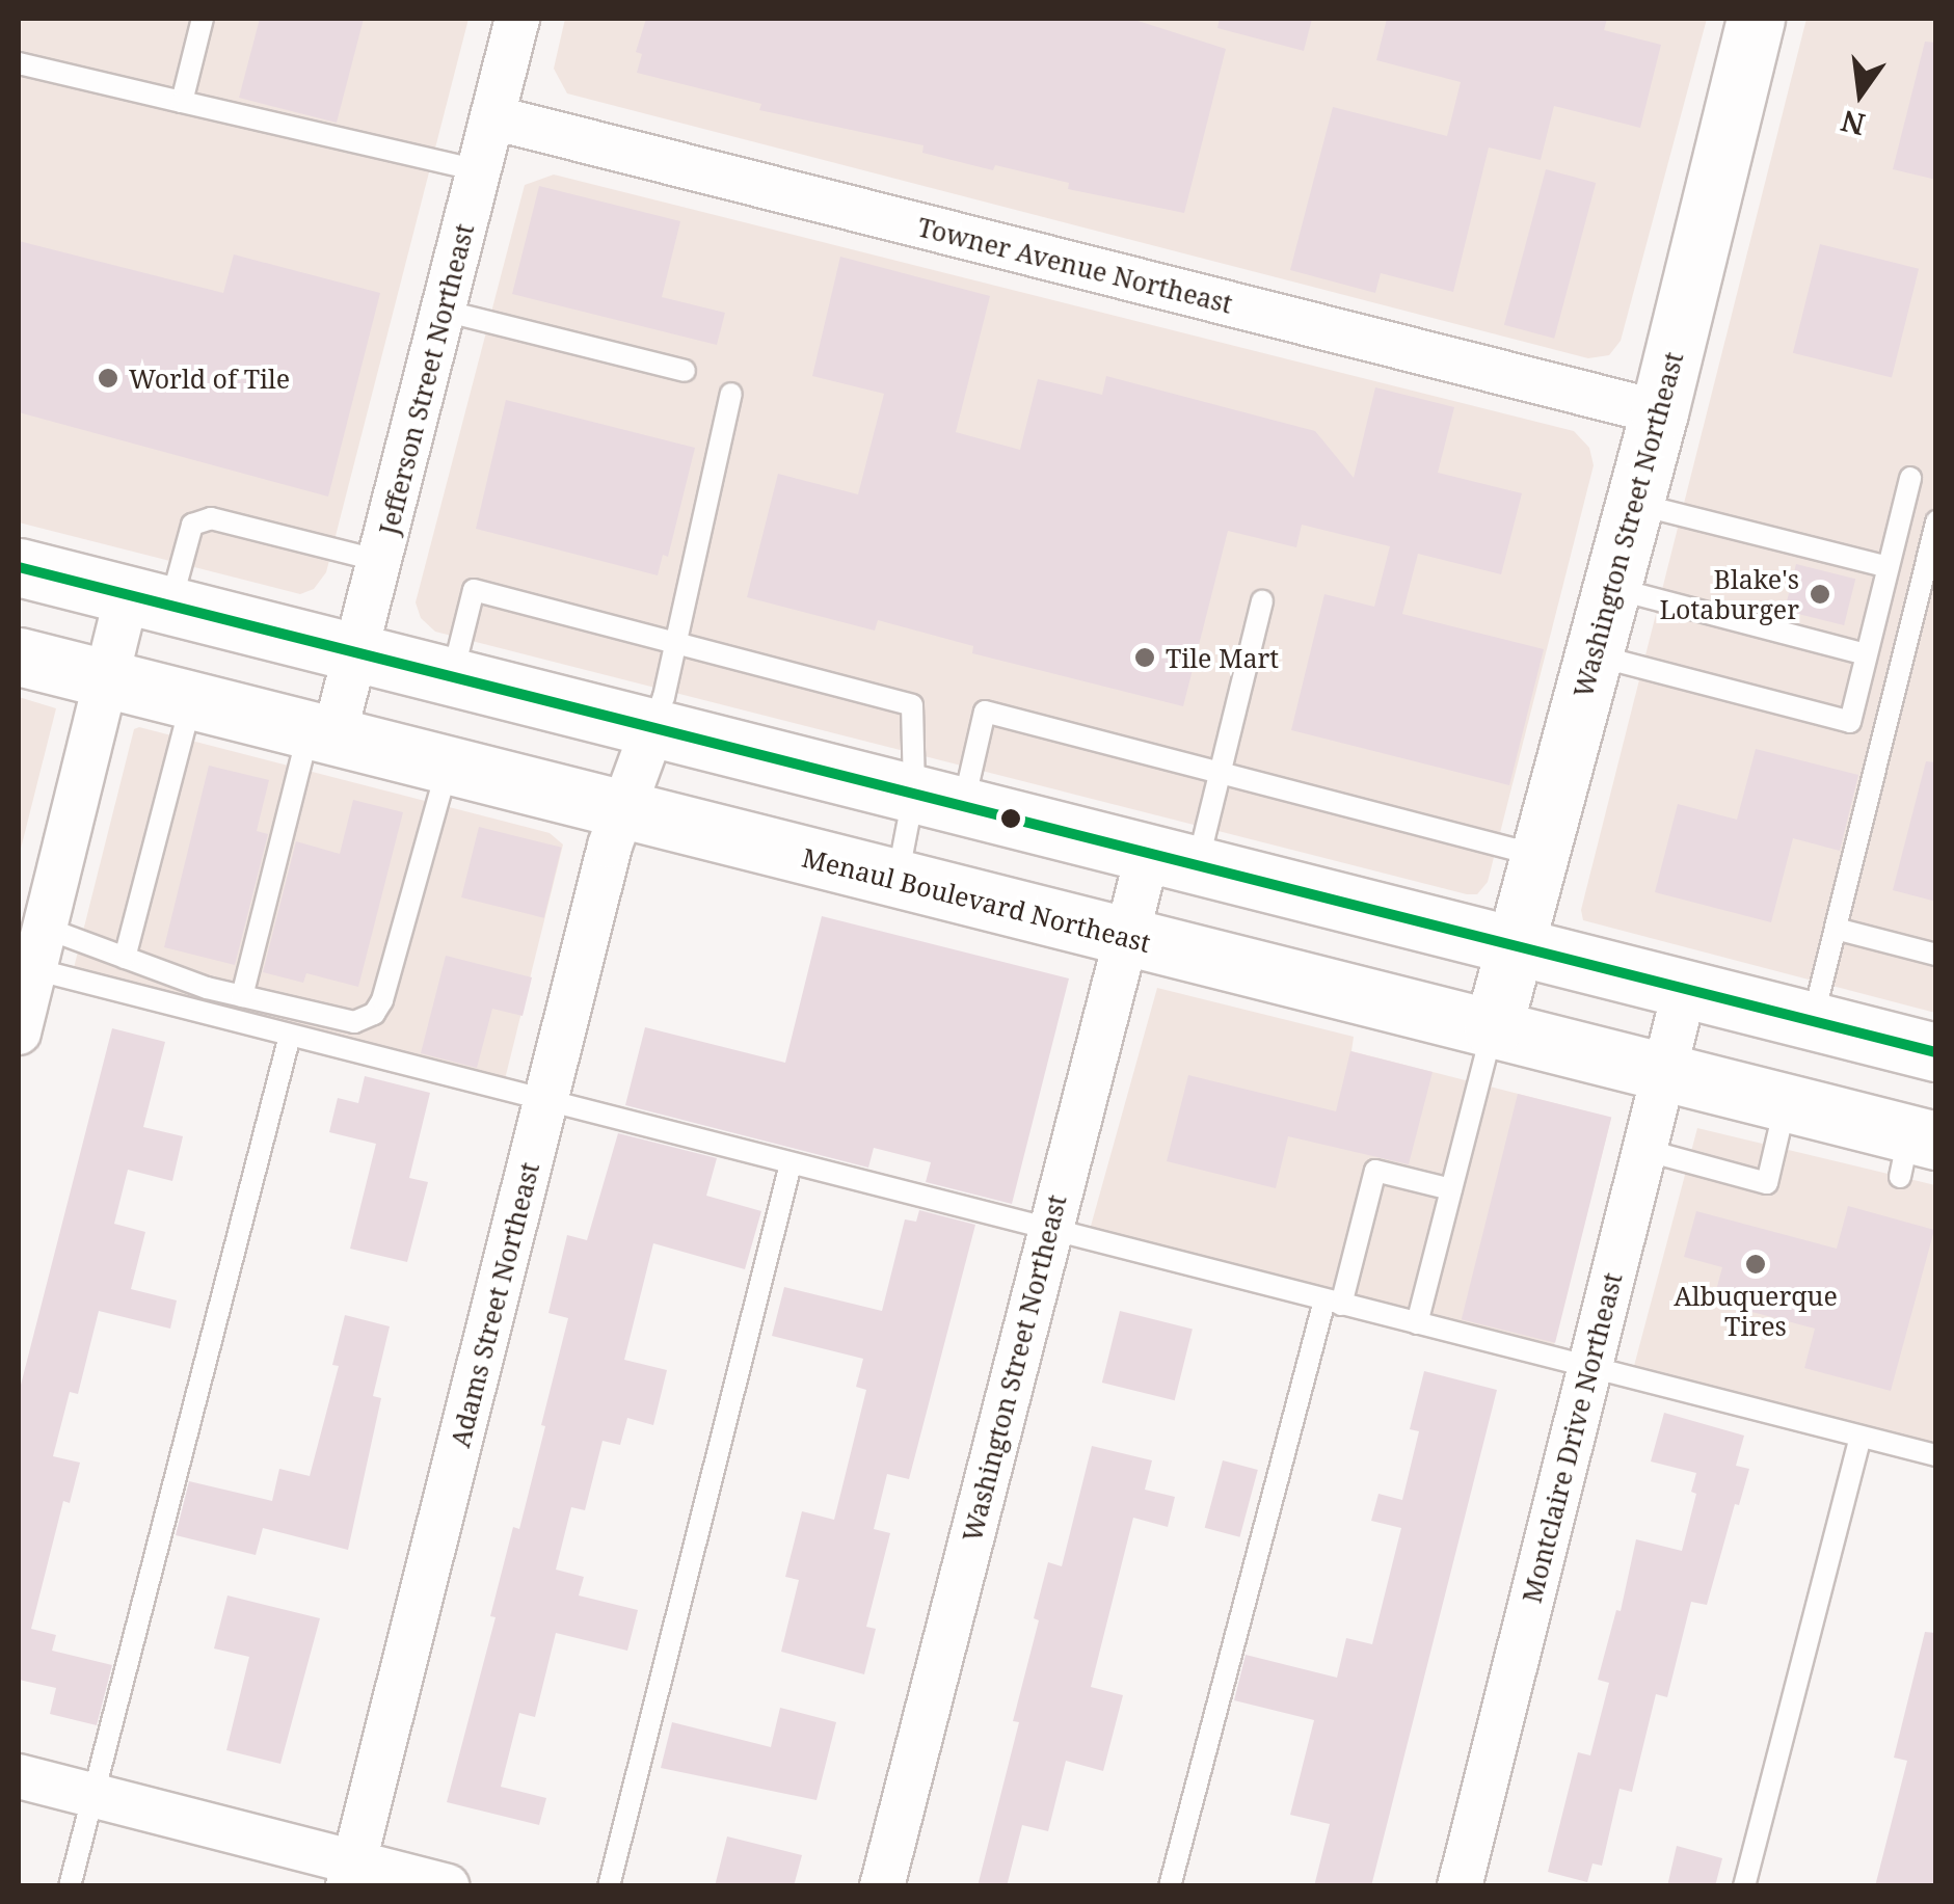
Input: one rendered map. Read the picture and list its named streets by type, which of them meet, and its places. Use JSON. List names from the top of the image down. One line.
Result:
{"streets":{"main road":["Washington Street Northeast","Menaul Boulevard Northeast"],"street":["Towner Avenue Northeast","Jefferson Street Northeast","Adams Street Northeast","Montclaire Drive Northeast"]},"crossings":[["Towner Avenue Northeast","Jefferson Street Northeast"],["Towner Avenue Northeast","Washington Street Northeast"],["Jefferson Street Northeast","Menaul Boulevard Northeast"],["Washington Street Northeast","Menaul Boulevard Northeast"],["Menaul Boulevard Northeast","Adams Street Northeast"],["Menaul Boulevard Northeast","Montclaire Drive Northeast"]],"places":["World of Tile","Blake's Lotaburger","Tile Mart","Albuquerque Tires"],"north":"bottom"}
